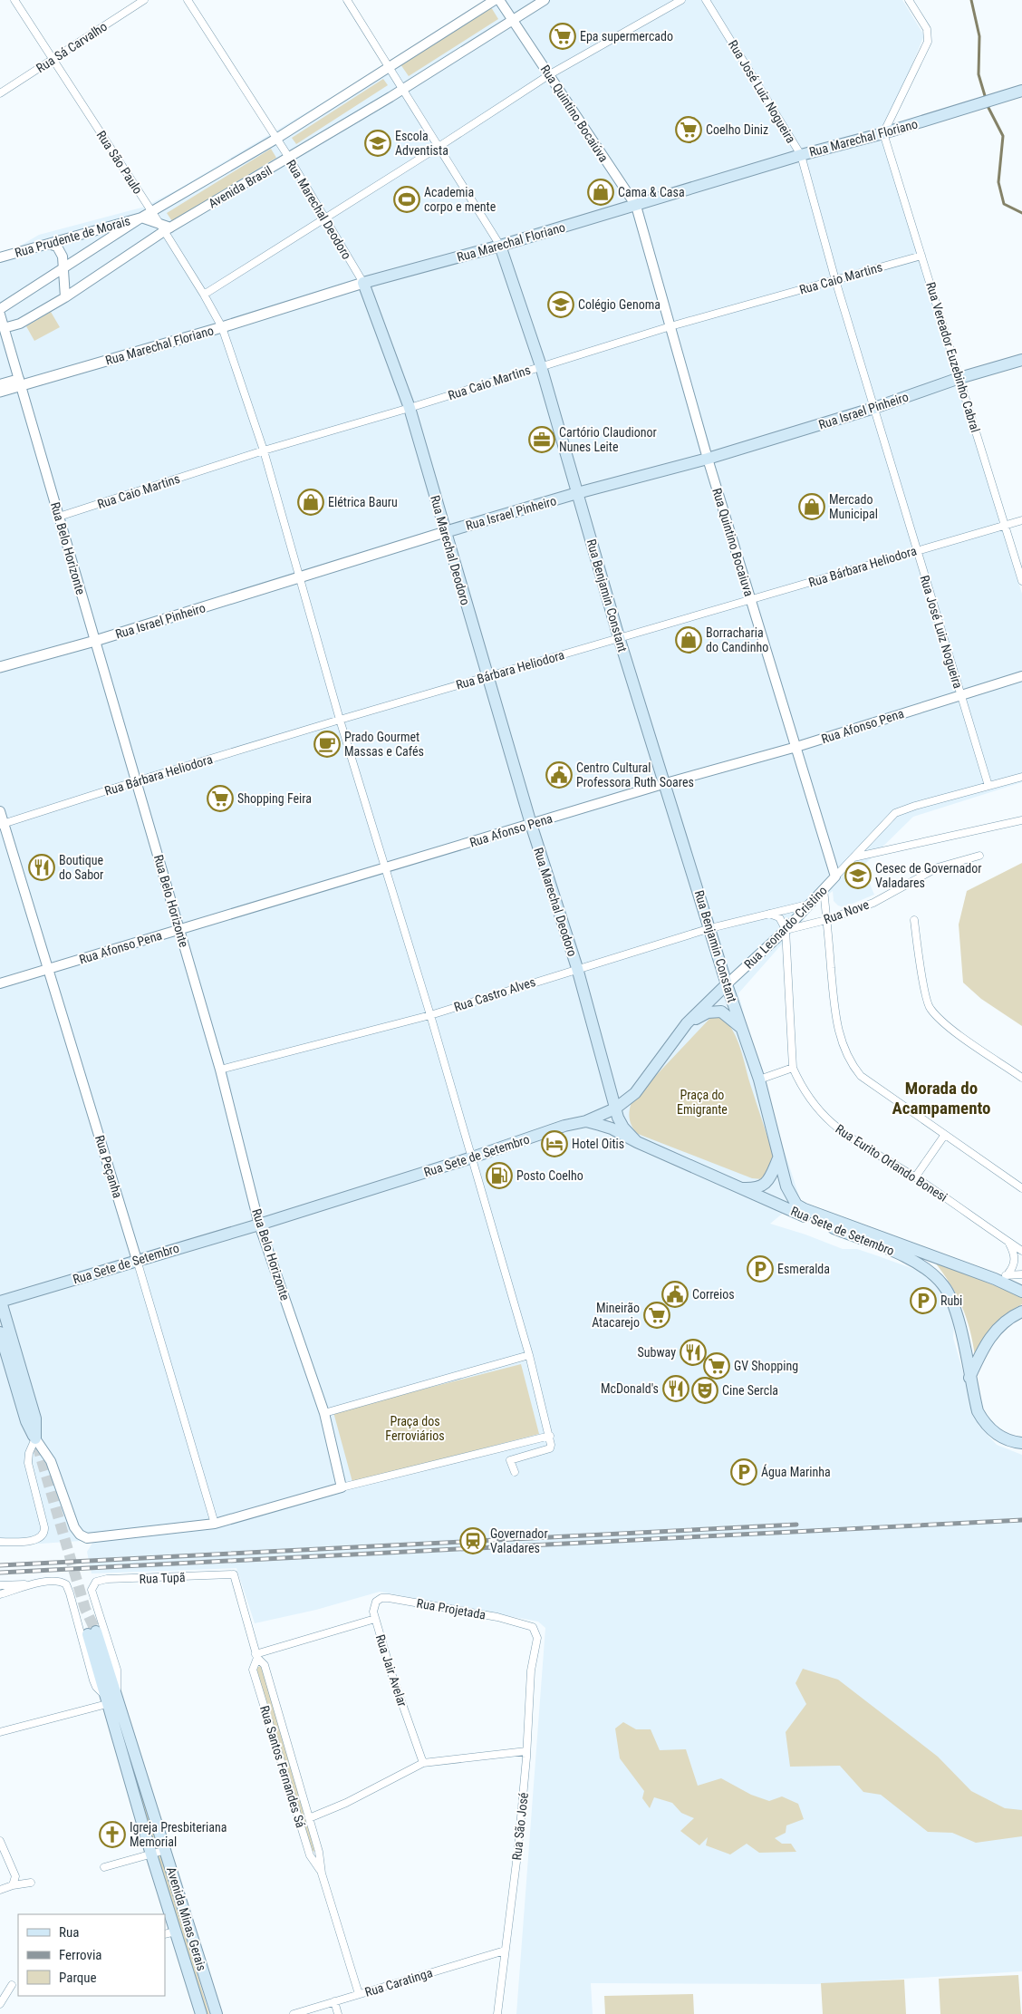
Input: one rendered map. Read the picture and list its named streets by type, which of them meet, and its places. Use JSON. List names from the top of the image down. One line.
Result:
{"streets":{"main road":["Rua Marechal Floriano","Rua Marechal Deodoro","Rua Israel Pinheiro","Rua Benjamin Constant","Rua Leonardo Cristino","Rua Sete de Setembro","Avenida Minas Gerais"],"street":["Rua Sá Carvalho","Rua José Luiz Nogueira","Rua Quintino Bocaiúva","Rua São Paulo","Avenida Brasil","Rua Prudente de Morais","Rua Caio Martins","Rua Vereador Euzebinho Cabral","Rua Quintino Bocaiuva","Rua Belo Horizonte","Rua Bárbara Heliodora","Rua Afonso Pena","Rua Nove","Rua Castro Alves","Rua Eurito Orlando Bonesi","Rua Peçanha","Rua Tupã","Rua Projetada","Rua Jair Avelar","Rua Santos Fernandes Sá","Rua São José","Rua Caratinga"]},"crossings":[["Rua Sá Carvalho","Rua São Paulo"],["Rua José Luiz Nogueira","Rua Marechal Floriano"],["Rua José Luiz Nogueira","Rua Caio Martins"],["Rua José Luiz Nogueira","Rua Israel Pinheiro"],["Rua José Luiz Nogueira","Rua Bárbara Heliodora"],["Rua José Luiz Nogueira","Rua Afonso Pena"],["Rua José Luiz Nogueira","Rua Leonardo Cristino"],["Rua Quintino Bocaiúva","Rua Marechal Floriano"],["Rua Quintino Bocaiúva","Avenida Brasil"],["Rua Quintino Bocaiúva","Rua Quintino Bocaiuva"],["Rua Marechal Floriano","Rua São Paulo"],["Rua Marechal Floriano","Rua Marechal Deodoro"],["Rua Marechal Floriano","Rua Vereador Euzebinho Cabral"],["Rua Marechal Floriano","Rua Quintino Bocaiuva"],["Rua Marechal Floriano","Rua Belo Horizonte"],["Rua Marechal Floriano","Rua Benjamin Constant"],["Rua São Paulo","Avenida Brasil"],["Rua São Paulo","Rua Prudente de Morais"],["Rua São Paulo","Rua Caio Martins"],["Rua São Paulo","Rua Israel Pinheiro"],["Rua São Paulo","Rua Bárbara Heliodora"],["Rua São Paulo","Rua Afonso Pena"],["Rua São Paulo","Rua Castro Alves"],["Rua São Paulo","Rua Sete de Setembro"],["Avenida Brasil","Rua Marechal Deodoro"],["Avenida Brasil","Rua Prudente de Morais"],["Avenida Brasil","Rua Belo Horizonte"],["Avenida Brasil","Rua Benjamin Constant"],["Rua Marechal Deodoro","Rua Caio Martins"],["Rua Marechal Deodoro","Rua Israel Pinheiro"],["Rua Marechal Deodoro","Rua Bárbara Heliodora"],["Rua Marechal Deodoro","Rua Afonso Pena"],["Rua Marechal Deodoro","Rua Leonardo Cristino"],["Rua Marechal Deodoro","Rua Castro Alves"],["Rua Caio Martins","Rua Vereador Euzebinho Cabral"],["Rua Caio Martins","Rua Quintino Bocaiuva"],["Rua Caio Martins","Rua Belo Horizonte"],["Rua Caio Martins","Rua Benjamin Constant"],["Rua Vereador Euzebinho Cabral","Rua Israel Pinheiro"],["Rua Vereador Euzebinho Cabral","Rua Bárbara Heliodora"],["Rua Israel Pinheiro","Rua Quintino Bocaiuva"],["Rua Israel Pinheiro","Rua Belo Horizonte"],["Rua Israel Pinheiro","Rua Benjamin Constant"],["Rua Quintino Bocaiuva","Rua Bárbara Heliodora"],["Rua Quintino Bocaiuva","Rua Afonso Pena"],["Rua Quintino Bocaiuva","Rua Leonardo Cristino"],["Rua Belo Horizonte","Rua Bárbara Heliodora"],["Rua Belo Horizonte","Rua Afonso Pena"],["Rua Belo Horizonte","Rua Castro Alves"],["Rua Belo Horizonte","Rua Sete de Setembro"],["Rua Bárbara Heliodora","Rua Benjamin Constant"],["Rua Bárbara Heliodora","Rua Peçanha"],["Rua Benjamin Constant","Rua Afonso Pena"],["Rua Benjamin Constant","Rua Leonardo Cristino"],["Rua Benjamin Constant","Rua Castro Alves"],["Rua Benjamin Constant","Rua Sete de Setembro"],["Rua Afonso Pena","Rua Peçanha"],["Rua Nove","Rua Leonardo Cristino"],["Rua Nove","Rua Eurito Orlando Bonesi"],["Rua Leonardo Cristino","Rua Castro Alves"],["Rua Leonardo Cristino","Rua Eurito Orlando Bonesi"],["Rua Sete de Setembro","Rua Peçanha"],["Rua Tupã","Rua Santos Fernandes Sá"],["Rua Tupã","Avenida Minas Gerais"],["Rua Projetada","Rua Jair Avelar"],["Rua Projetada","Rua São José"],["Rua Jair Avelar","Rua Santos Fernandes Sá"],["Rua Santos Fernandes Sá","Rua Caratinga"],["Rua São José","Rua Caratinga"]],"districts":["Morada do Acampamento"],"parks":["Praça do Emigrante","Praça dos Ferroviários"],"places":{"supermarket":["Epa supermercado","Coelho Diniz","Shopping Feira","Mineirão Atacarejo","GV Shopping"],"school or university":["Escola Adventista","Colégio Genoma","Cesec de Governador Valadares"],"shop":["Cama & Casa","Elétrica Bauru","Mercado Municipal","Borracharia do Candinho"],"sports":["Academia corpo e mente"],"office":["Cartório Claudionor Nunes Leite"],"cafe":["Prado Gourmet Massas e Cafés"],"public building":["Centro Cultural Professora Ruth Soares","Correios"],"restaurant":["Boutique do Sabor","Subway","McDonald's"],"hotel":["Hotel Oitis"],"fuel station":["Posto Coelho"],"parking":["Esmeralda","Rubi","Água Marinha"],"theatre":["Cine Sercla"],"station":["Governador Valadares"],"church":["Igreja Presbiteriana Memorial"]},"legend":["Rua","Ferrovia","Parque"]}
